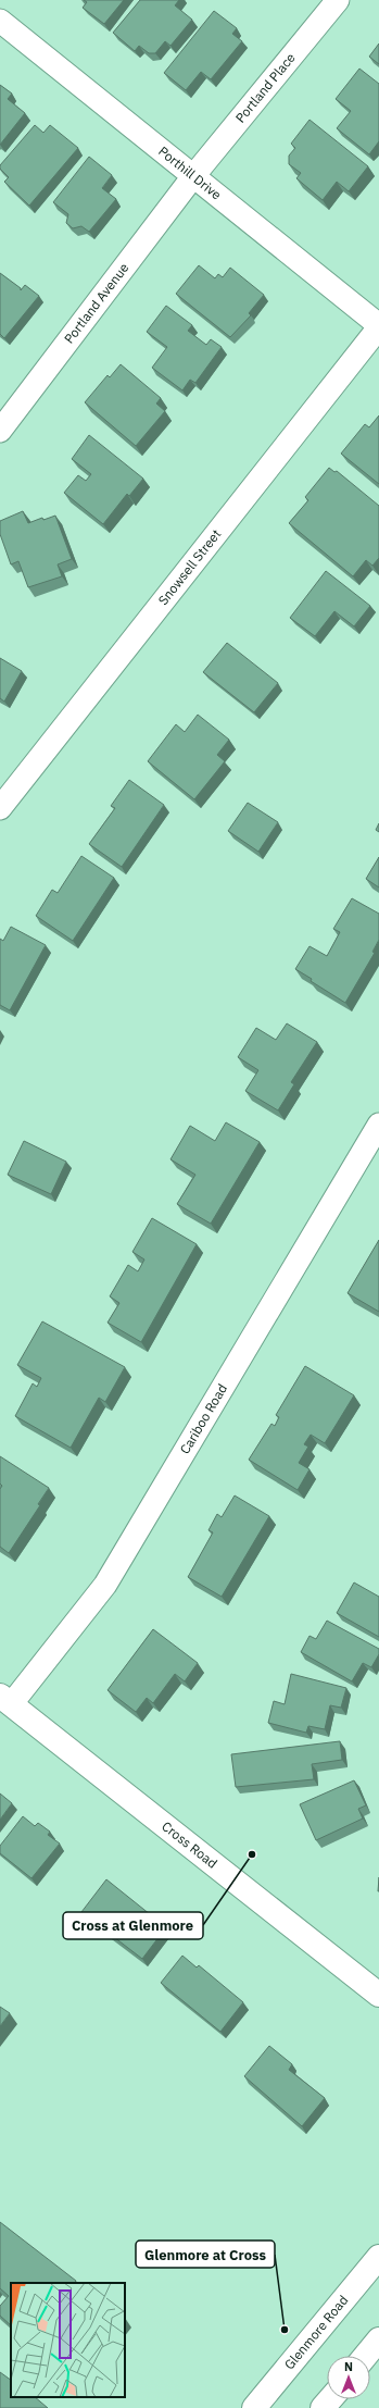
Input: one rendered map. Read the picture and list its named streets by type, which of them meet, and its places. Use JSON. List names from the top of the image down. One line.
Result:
{"streets":{"street":["Portland Place","Porthill Drive","Portland Avenue","Snowsell Street","Cariboo Road","Cross Road","Glenmore Road"]},"crossings":[["Portland Place","Porthill Drive"],["Portland Place","Portland Avenue"],["Porthill Drive","Portland Avenue"],["Porthill Drive","Snowsell Street"],["Cariboo Road","Cross Road"]],"places":["Cross at Glenmore","Glenmore at Cross"],"north":"top"}
